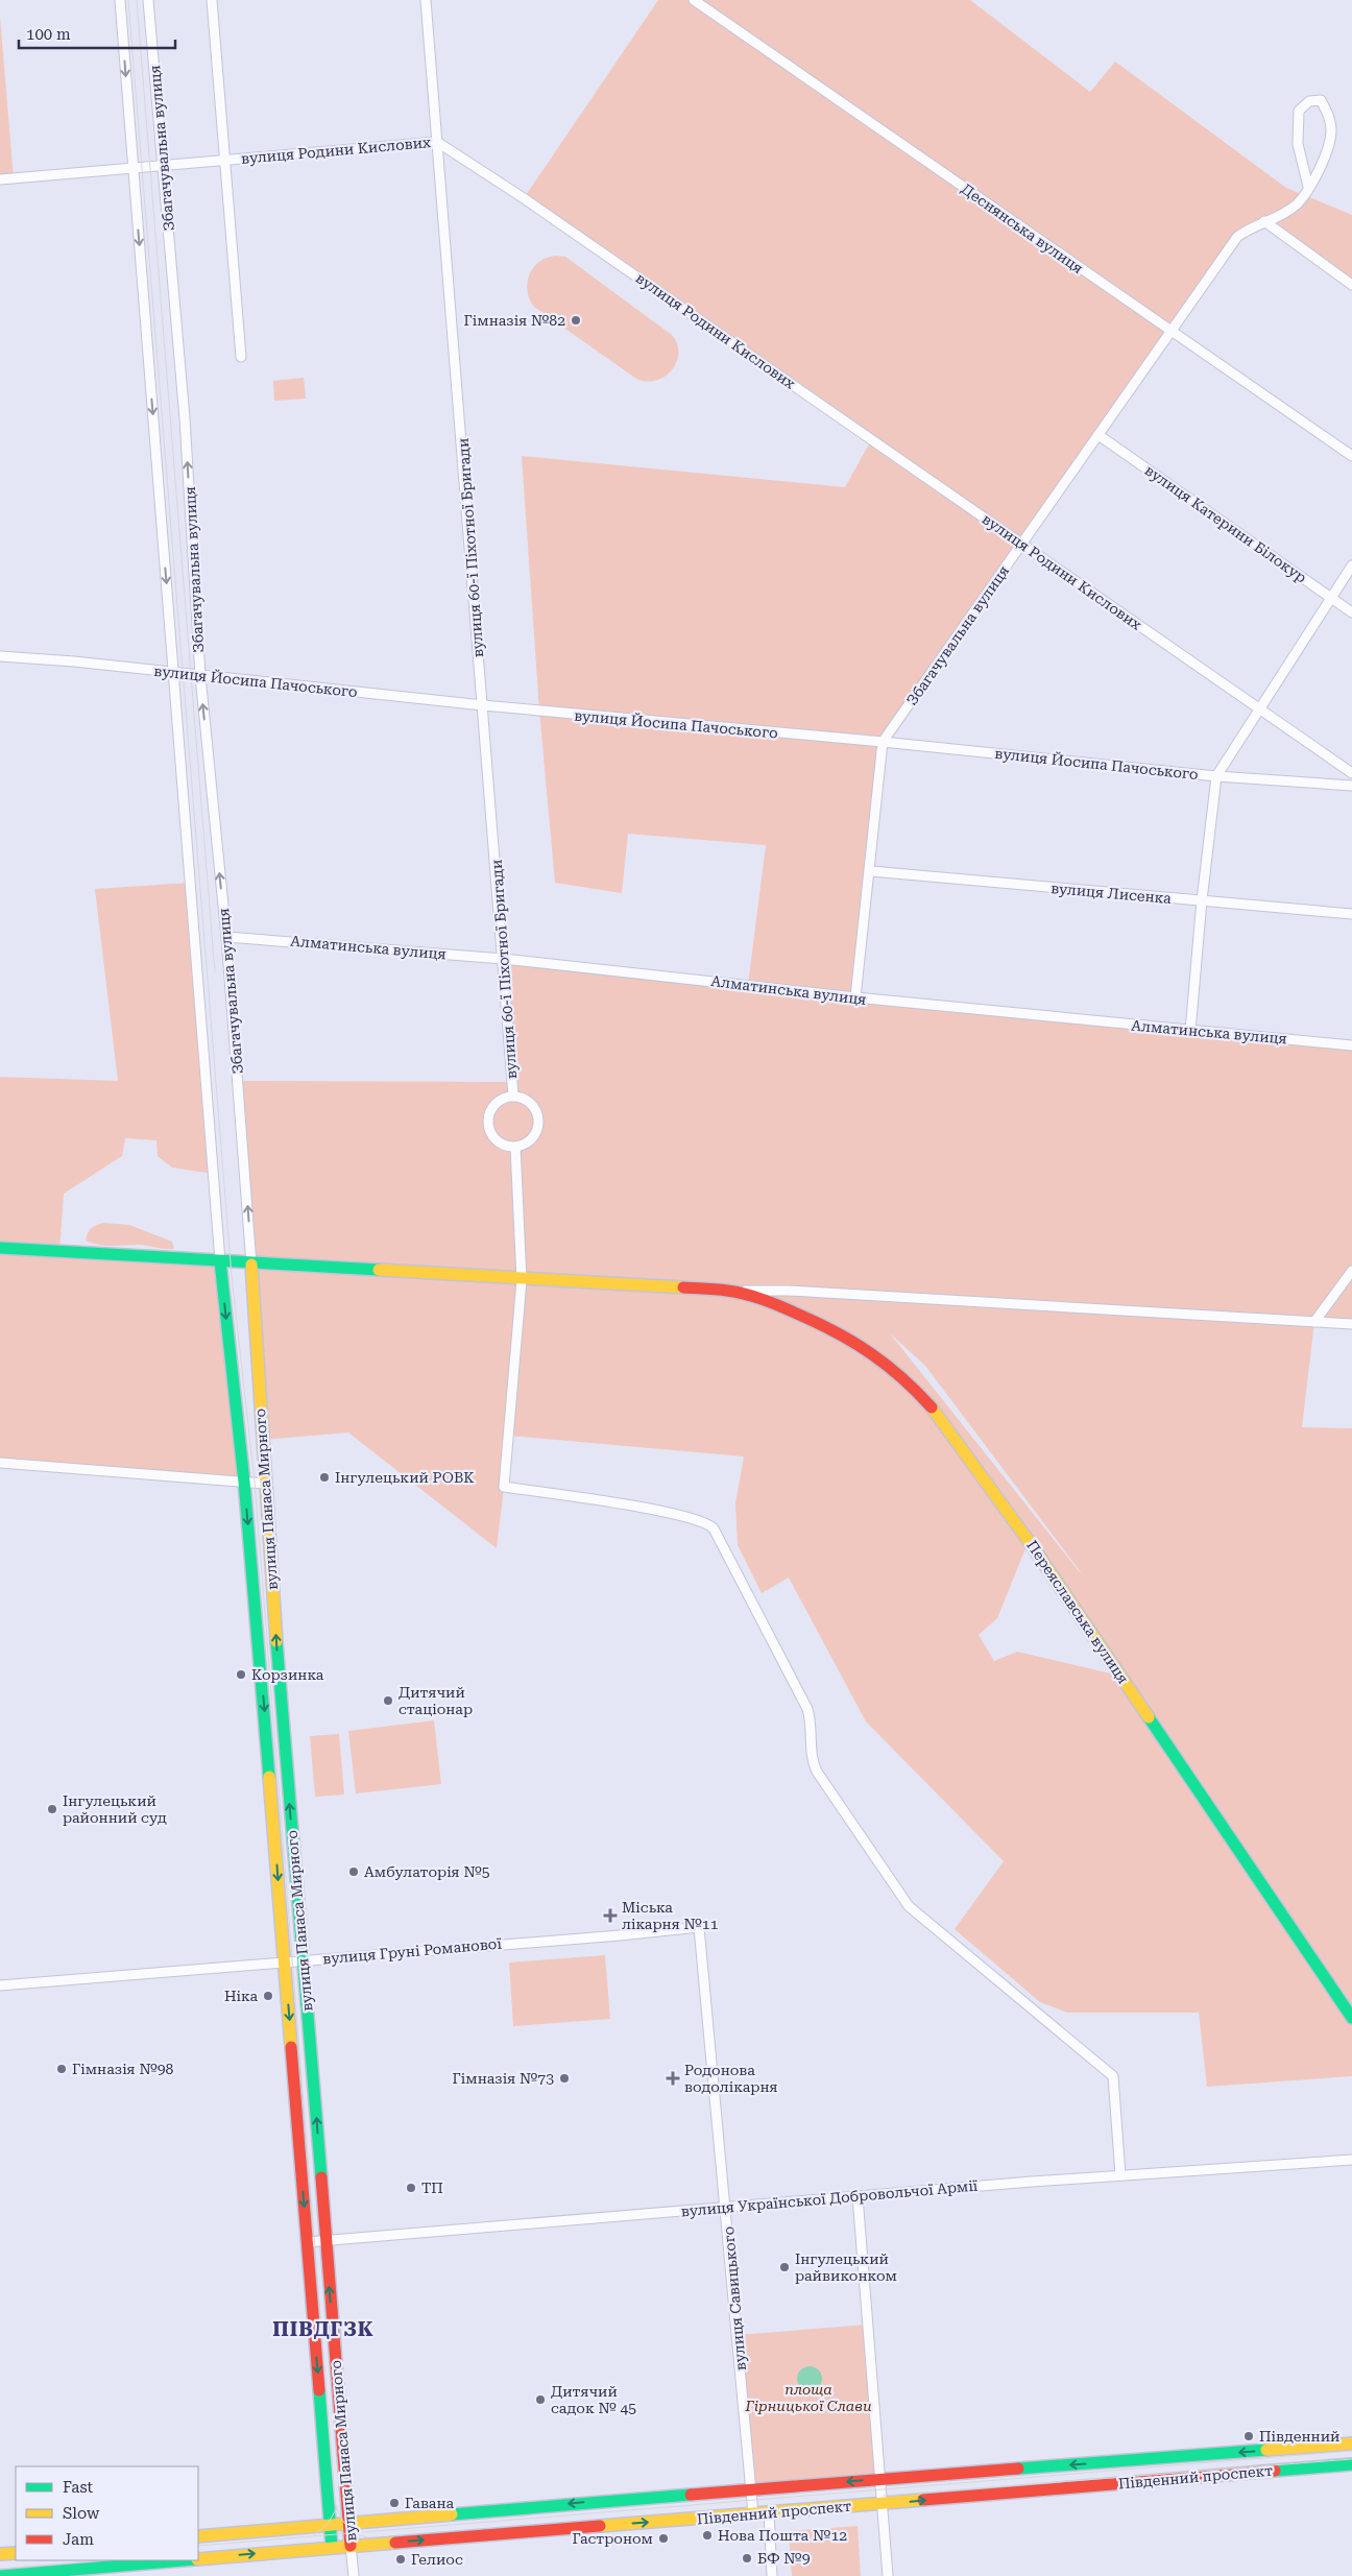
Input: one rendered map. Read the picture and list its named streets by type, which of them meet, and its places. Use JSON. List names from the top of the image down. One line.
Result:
{"streets":{"main road":["вулиця Панаса Мирного","Переяславська вулиця","Південний проспект"],"street":["Збагачувальна вулиця","вулиця Родини Кислових","Деснянська вулиця","вулиця Катерини Білокур","вулиця 60-ї Піхотної Бригади","вулиця Йосипа Пачоського","вулиця Лисенка","Алматинська вулиця","вулиця Груні Романової","вулиця Української Добровольчої Армії","вулиця Савицького"]},"crossings":[["Збагачувальна вулиця","вулиця Родини Кислових"],["Збагачувальна вулиця","Деснянська вулиця"],["Збагачувальна вулиця","вулиця Катерини Білокур"],["Збагачувальна вулиця","вулиця Йосипа Пачоського"],["Збагачувальна вулиця","вулиця Лисенка"],["Збагачувальна вулиця","Алматинська вулиця"],["Збагачувальна вулиця","вулиця Панаса Мирного"],["Збагачувальна вулиця","Переяславська вулиця"],["вулиця Родини Кислових","вулиця 60-ї Піхотної Бригади"],["вулиця 60-ї Піхотної Бригади","вулиця Йосипа Пачоського"],["вулиця 60-ї Піхотної Бригади","Алматинська вулиця"],["вулиця Панаса Мирного","Переяславська вулиця"],["вулиця Панаса Мирного","вулиця Груні Романової"],["вулиця Панаса Мирного","вулиця Української Добровольчої Армії"],["вулиця Панаса Мирного","Південний проспект"],["вулиця Груні Романової","вулиця Савицького"],["вулиця Української Добровольчої Армії","вулиця Савицького"],["вулиця Савицького","Південний проспект"]],"districts":["ПІВДГЗК"],"parks":["площа Гірницької Слави"],"places":{"other":["Гімназія №82","Інгулецький РОВК","Корзинка","Дитячий стаціонар","Інгулецький районний суд","Амбулаторія №5","Ніка","Гімназія №98","Гімназія №73","ТП","Інгулецький райвиконком","Дитячий садок № 45","Південний","Гавана","Нова Пошта №12","Гастроном","БФ №9","Гелиос"],"health":["Міська лікарня №11","Родонова водолікарня"]},"legend":["Fast","Slow","Jam"],"scale_bar":"100 m"}
